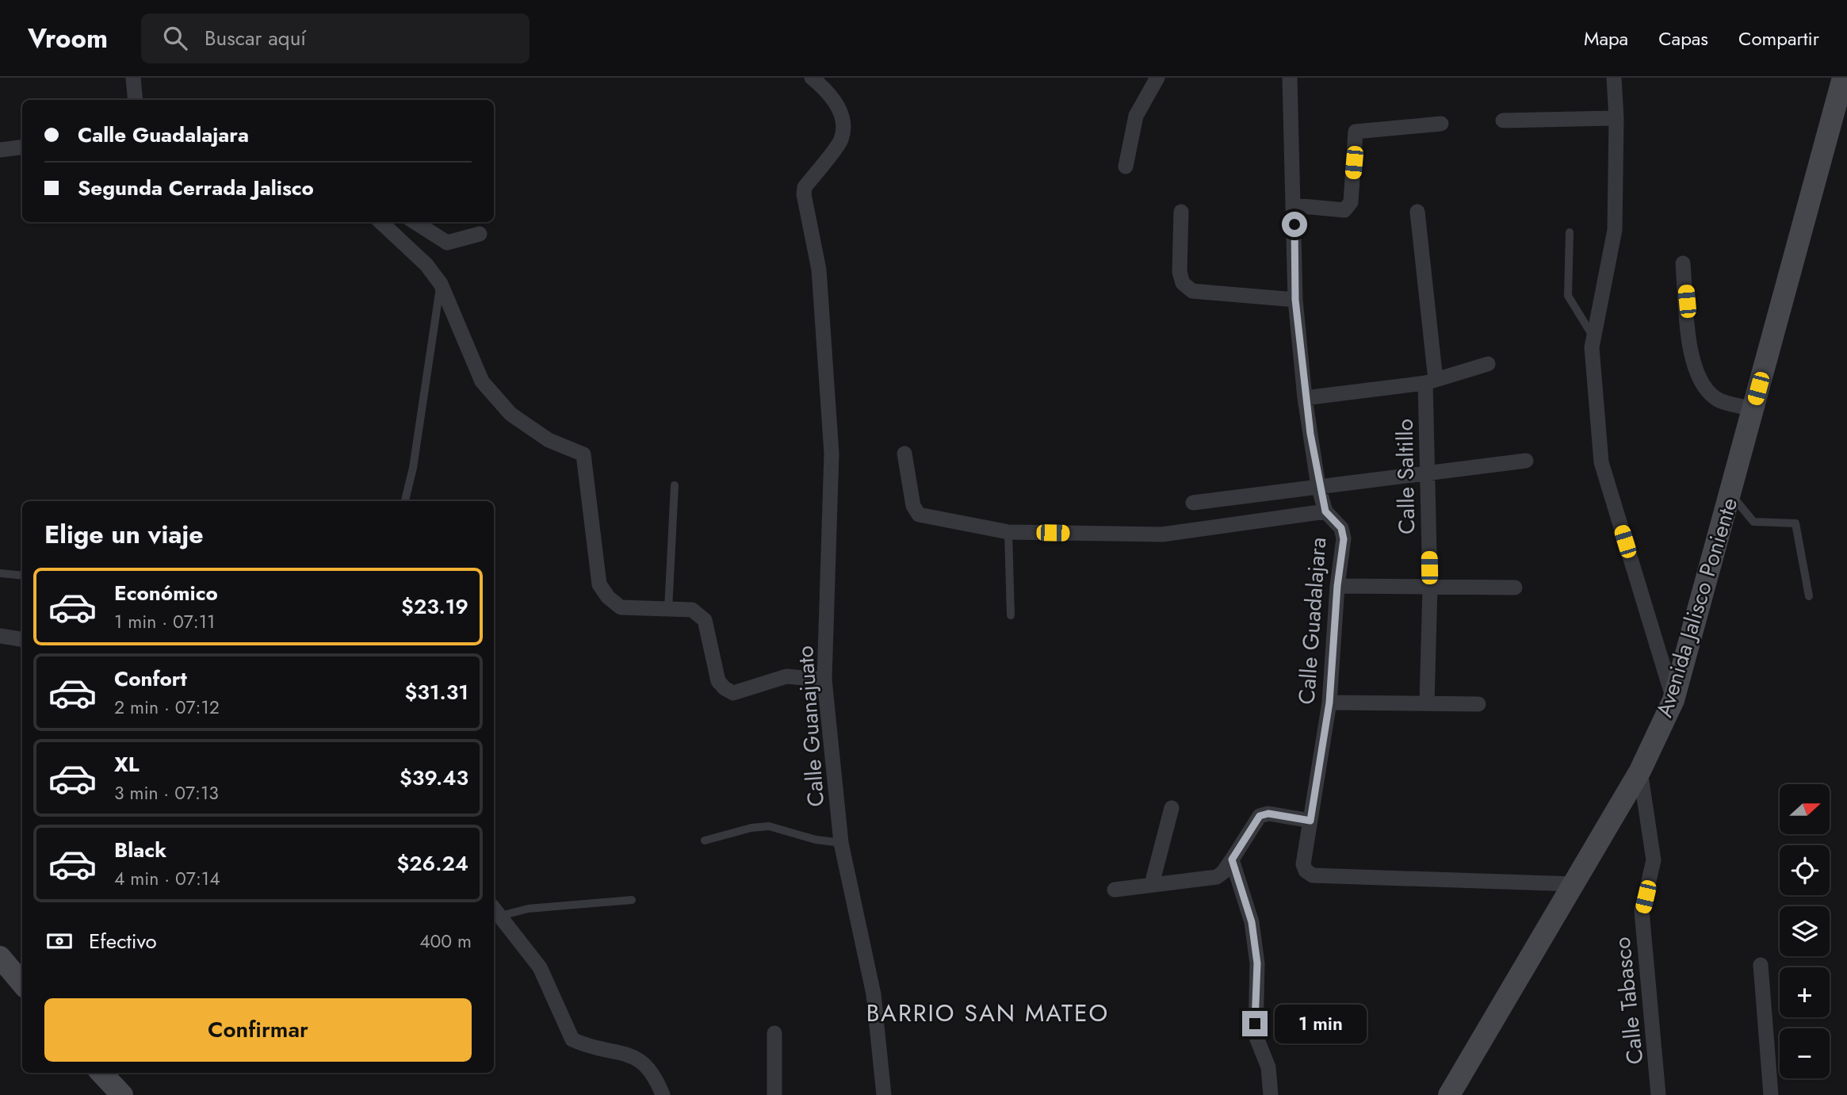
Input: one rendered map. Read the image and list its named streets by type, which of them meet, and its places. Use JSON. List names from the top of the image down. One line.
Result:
{"streets":{"street":["Calle Saltillo","Avenida Jalisco Poniente","Calle Guadalajara","Calle Guanajuato","Calle Tabasco"]},"crossings":[["Calle Saltillo","Calle Guadalajara"],["Avenida Jalisco Poniente","Calle Guadalajara"],["Avenida Jalisco Poniente","Calle Tabasco"]],"districts":["BARRIO SAN MATEO"],"north":"right","page":{"header":"Vroom","search":"Buscar aquí","nav":["Mapa","Capas","Compartir"],"banner":["Calle Guadalajara","Segunda Cerrada Jalisco"],"heading":"Elige un viaje","list":[{"name":"Económico","note":"1 min · 07:11","value":"$23.19"},{"name":"Confort","note":"2 min · 07:12","value":"$31.31"},{"name":"XL","note":"3 min · 07:13","value":"$39.43"},{"name":"Black","note":"4 min · 07:14","value":"$26.24"}],"map_buttons":["+","−"],"pay":["Efectivo","400 m"],"buttons":"Confirmar","bubble":"1 min"}}
